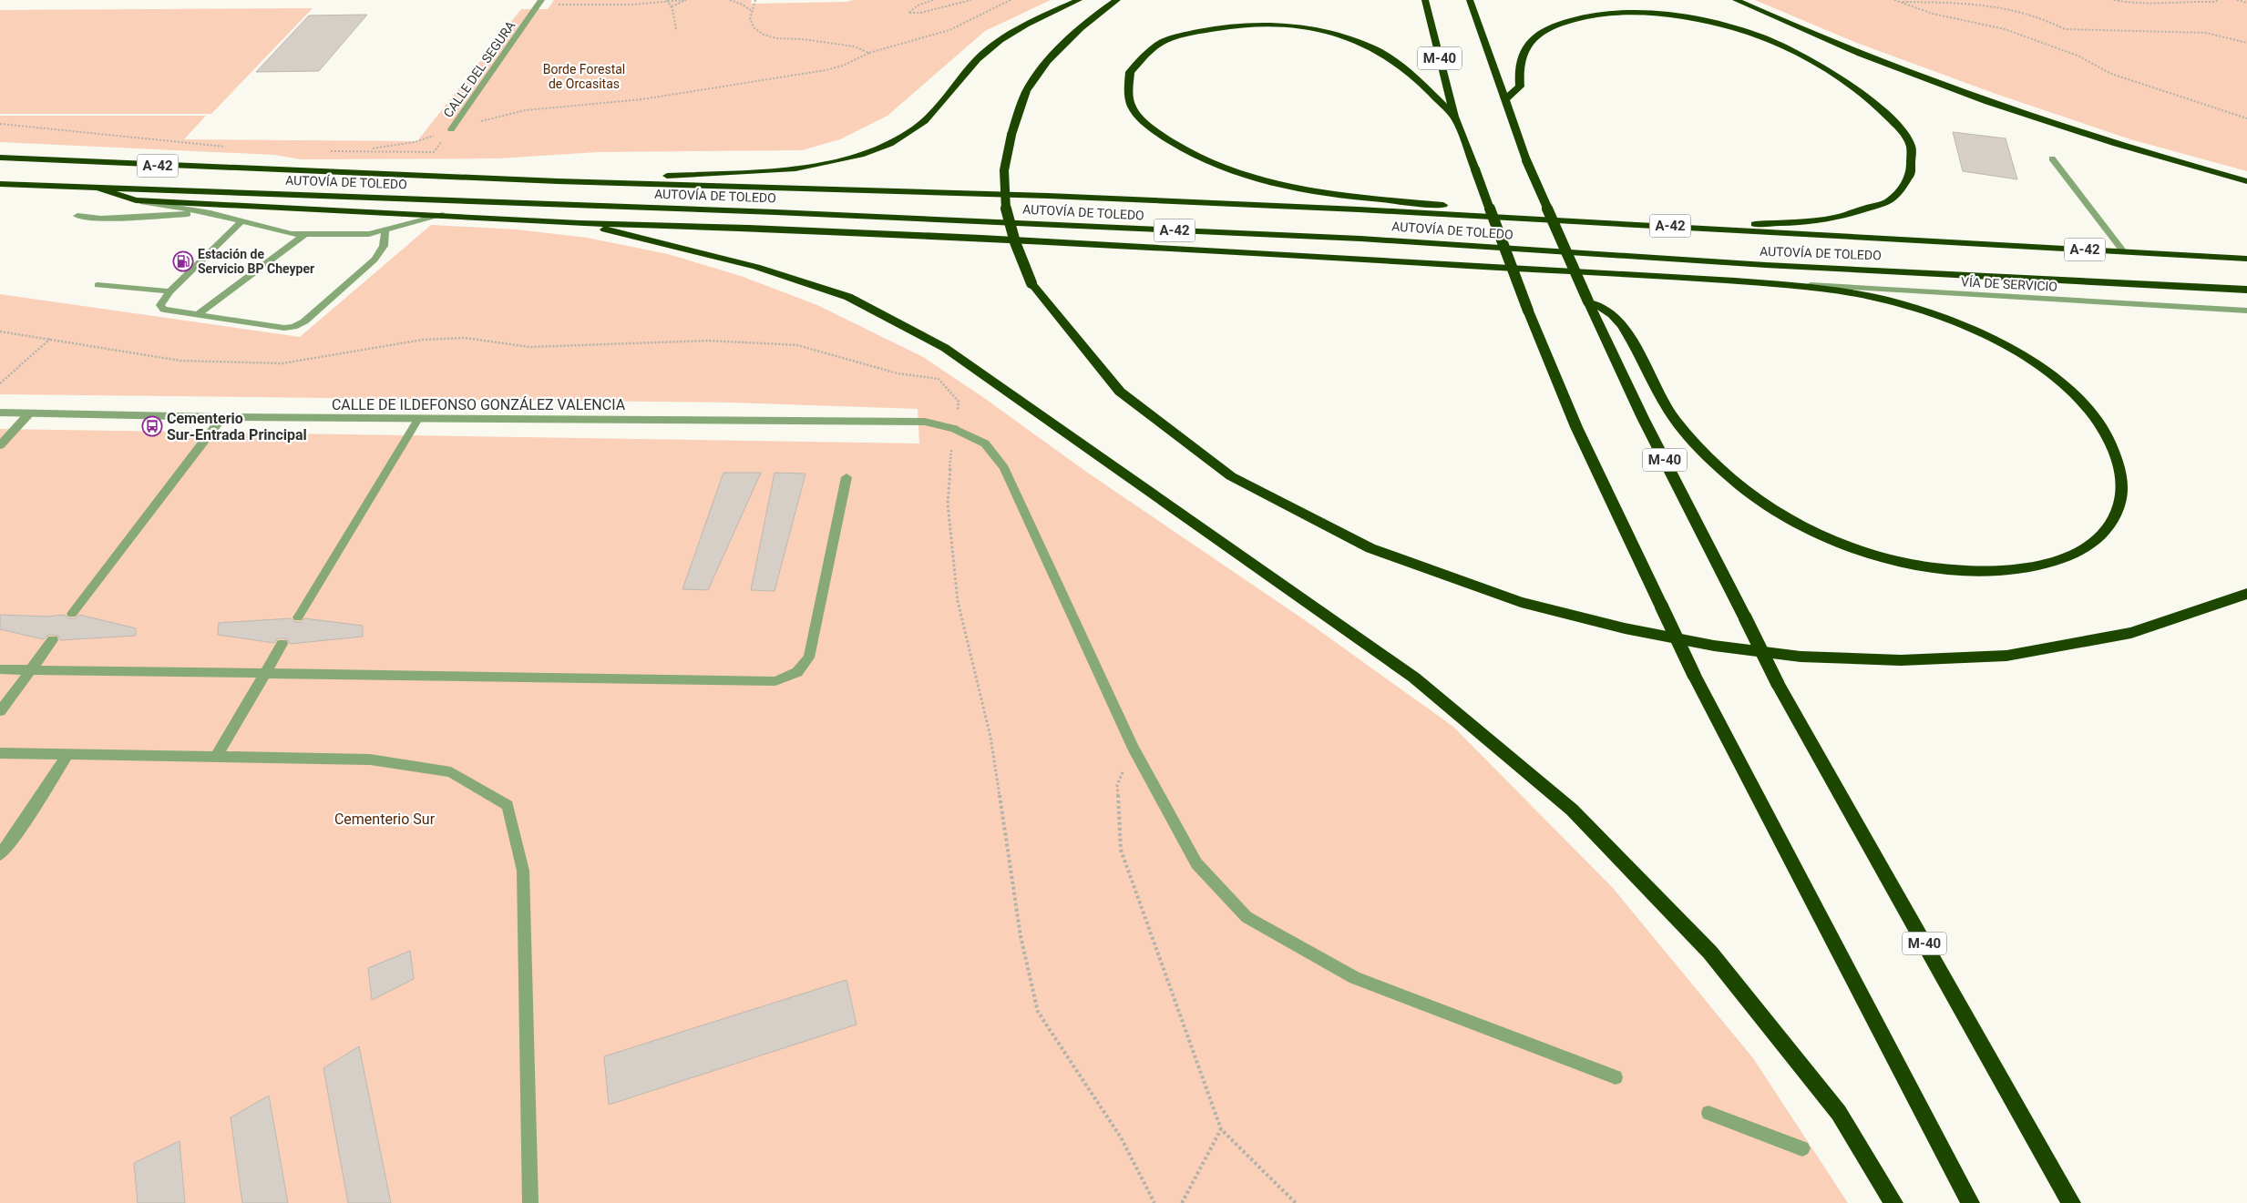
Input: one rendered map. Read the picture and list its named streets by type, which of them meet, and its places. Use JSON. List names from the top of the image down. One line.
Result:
{"streets":{"highway":["M-40","A-42","AUTOVÍA DE TOLEDO"],"street":["CALLE DEL SEGURA","VÍA DE SERVICIO","CALLE DE ILDEFONSO GONZÁLEZ VALENCIA"]},"parks":["Borde Forestal de Orcasitas","Cementerio Sur"],"places":{"fuel station":["Estación de Servicio BP Cheyper"],"bus stop":["Cementerio Sur-Entrada Principal"]}}
